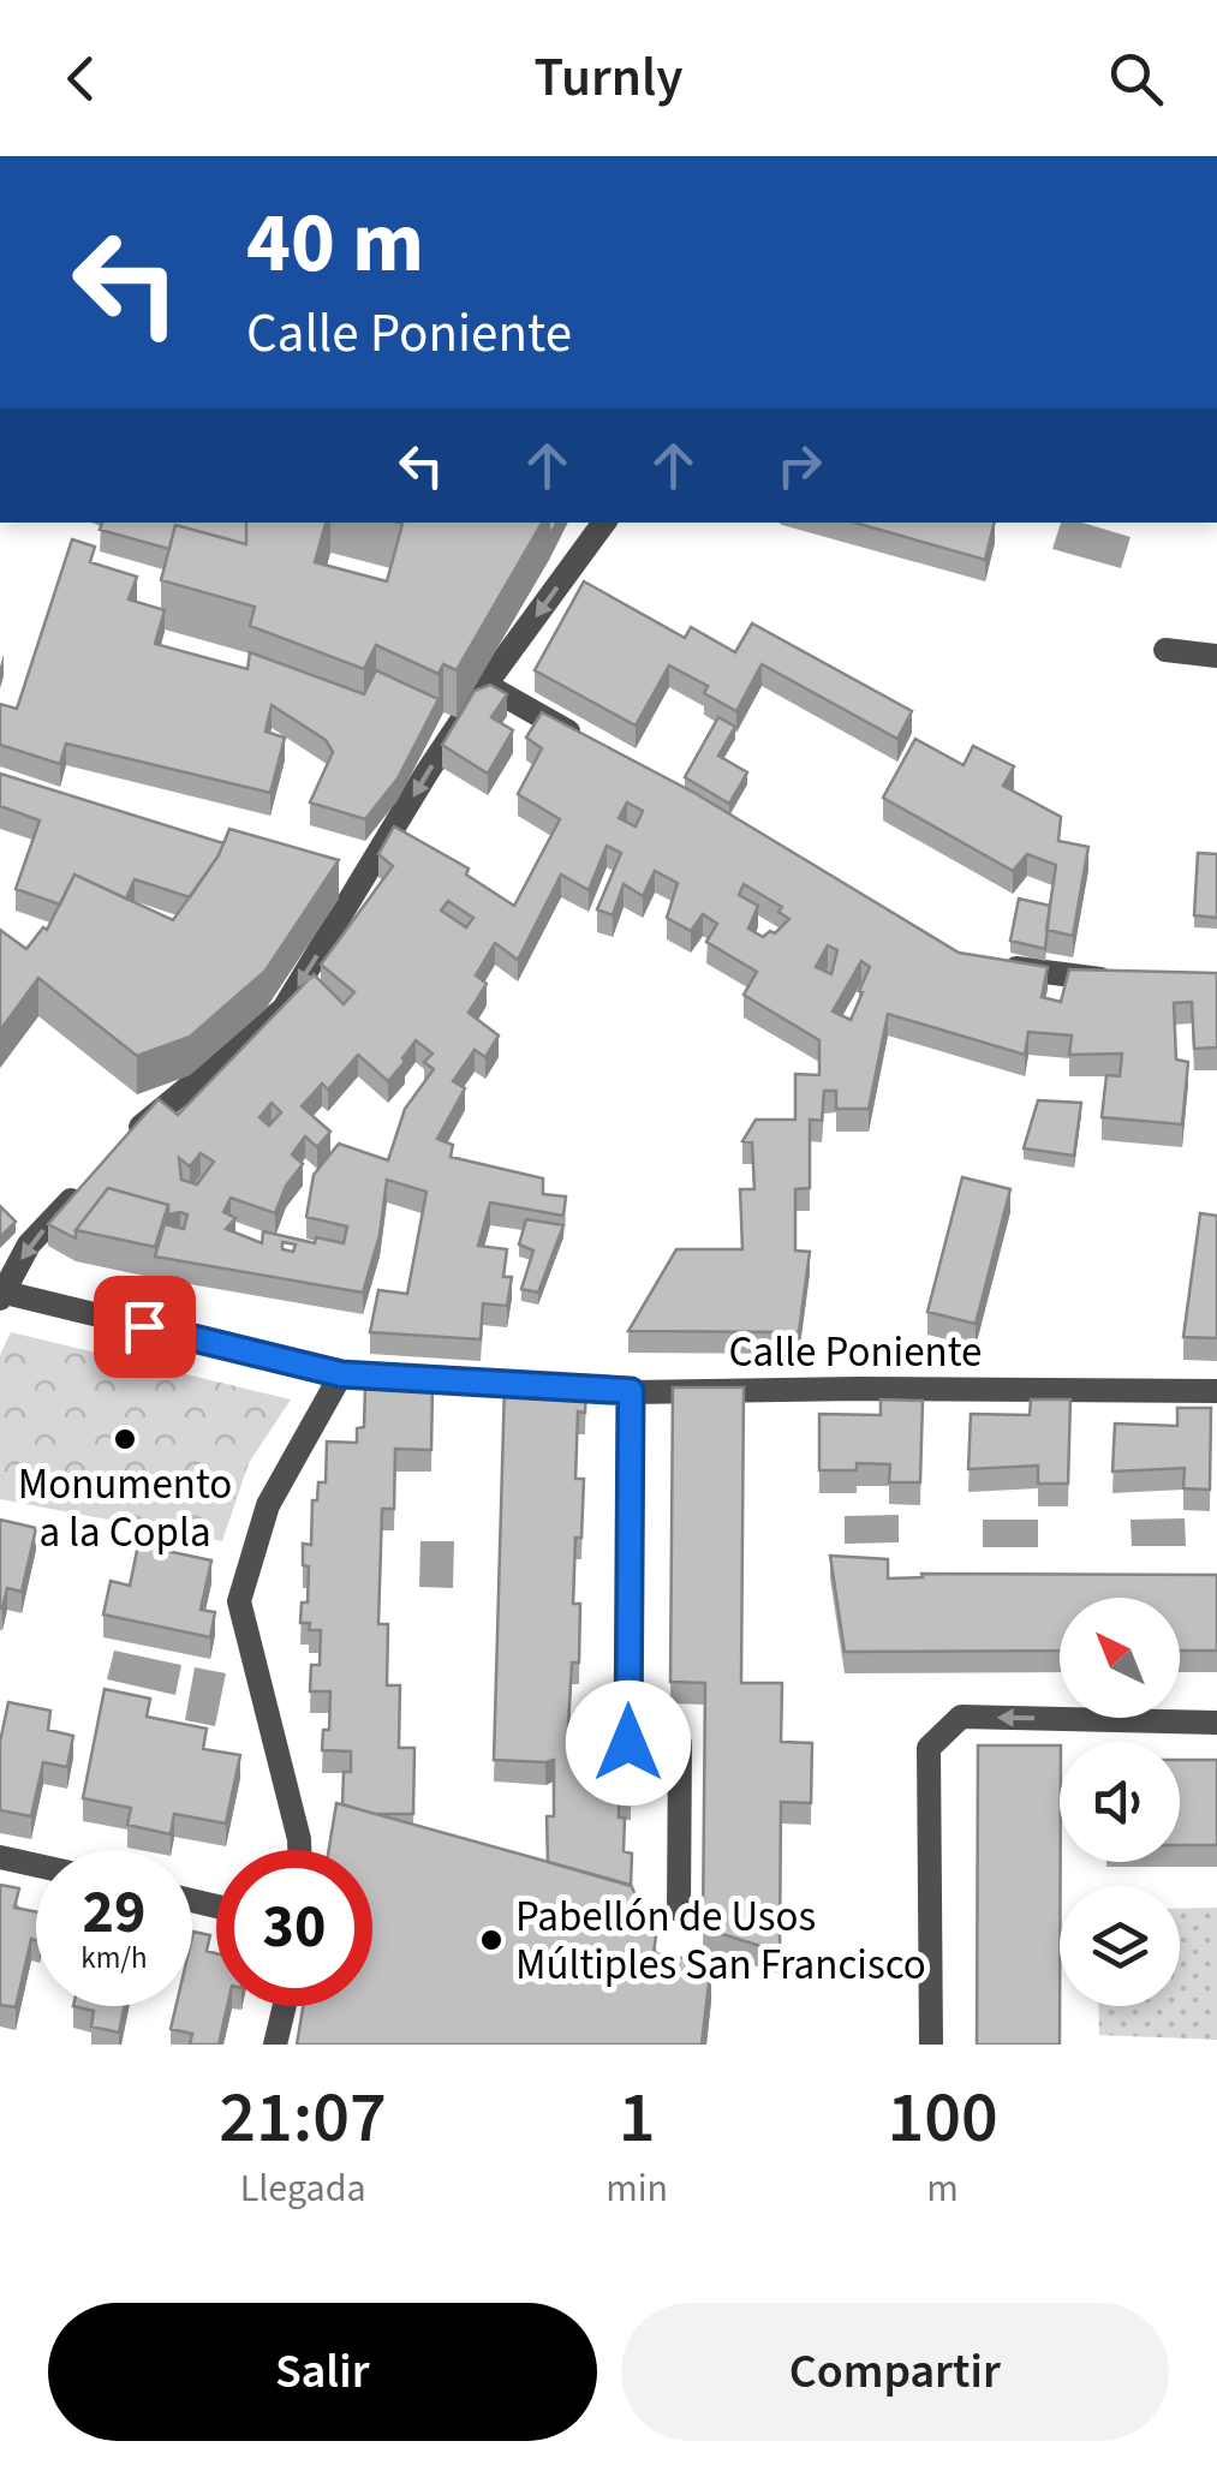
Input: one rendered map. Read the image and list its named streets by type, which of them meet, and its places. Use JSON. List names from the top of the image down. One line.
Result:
{"streets":{"street":["Calle Poniente"]},"places":["Monumento a la Copla","Pabellón de Usos Múltiples San Francisco"],"north":"top left","page":{"header":"Turnly","turn":["40 m","Calle Poniente"],"speed":"29 km/h","limit":"30","eta":["21:07","Llegada","1","min","100","m"],"buttons":["Salir","Compartir"]}}
